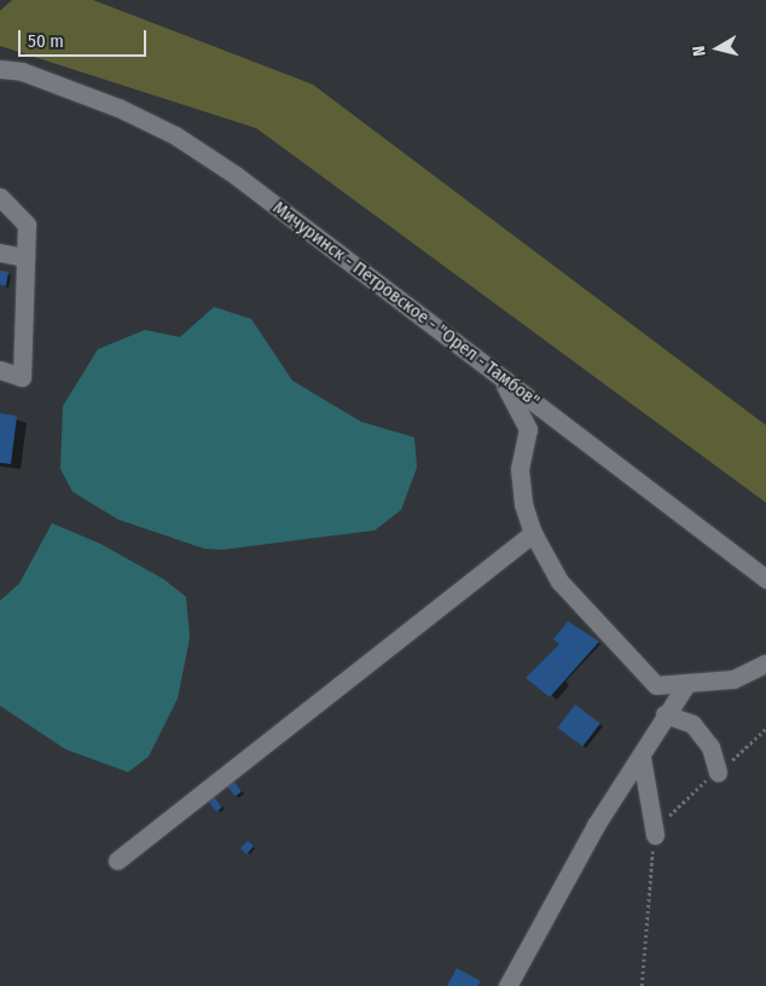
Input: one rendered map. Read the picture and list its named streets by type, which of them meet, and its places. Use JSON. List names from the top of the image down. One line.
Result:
{"streets":{"street":["Мичуринск - Петровское - \"Орел - Тамбов\""]},"scale_bar":"50 m","north":"left"}
